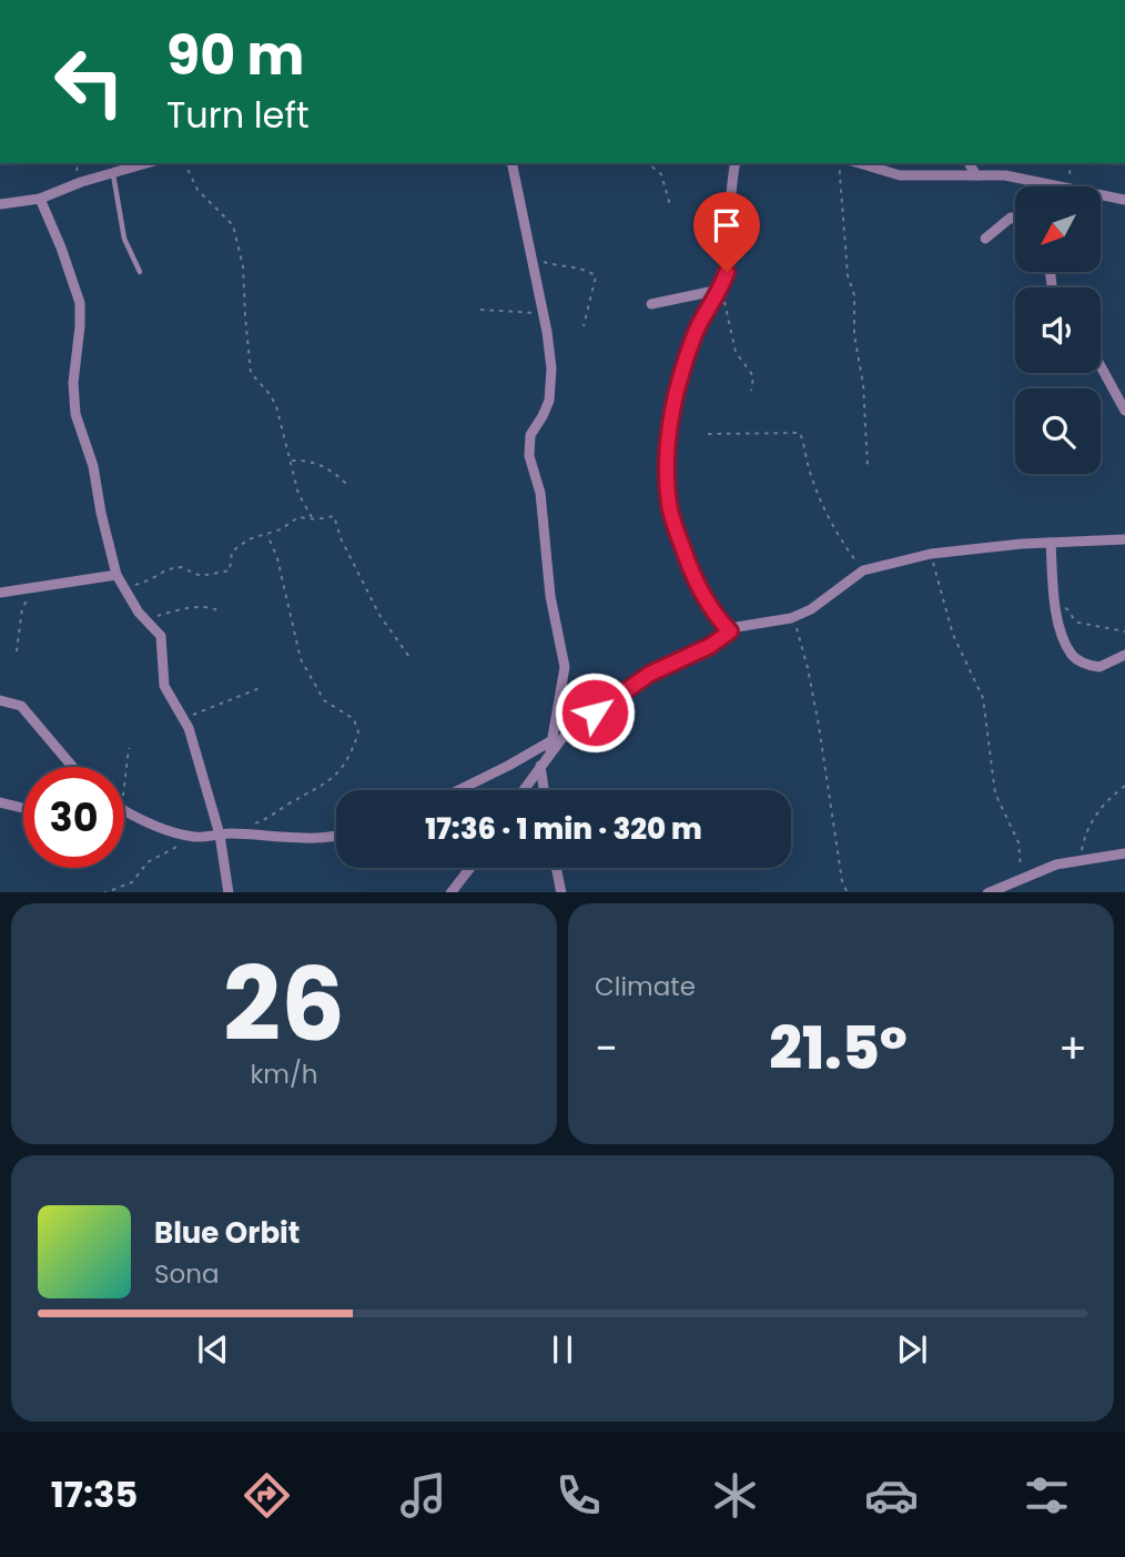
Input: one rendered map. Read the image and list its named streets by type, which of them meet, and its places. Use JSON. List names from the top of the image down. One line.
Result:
{"north":"bottom left","page":{"turn":["90 m","Turn left"],"limit":"30","trip":"17:36 · 1 min · 320 m","tile":[["26","km/h"],"Climate"],"heat":["−","21.5°","+"],"song":["Blue Orbit","Sona"],"tabs":"17:35"}}
